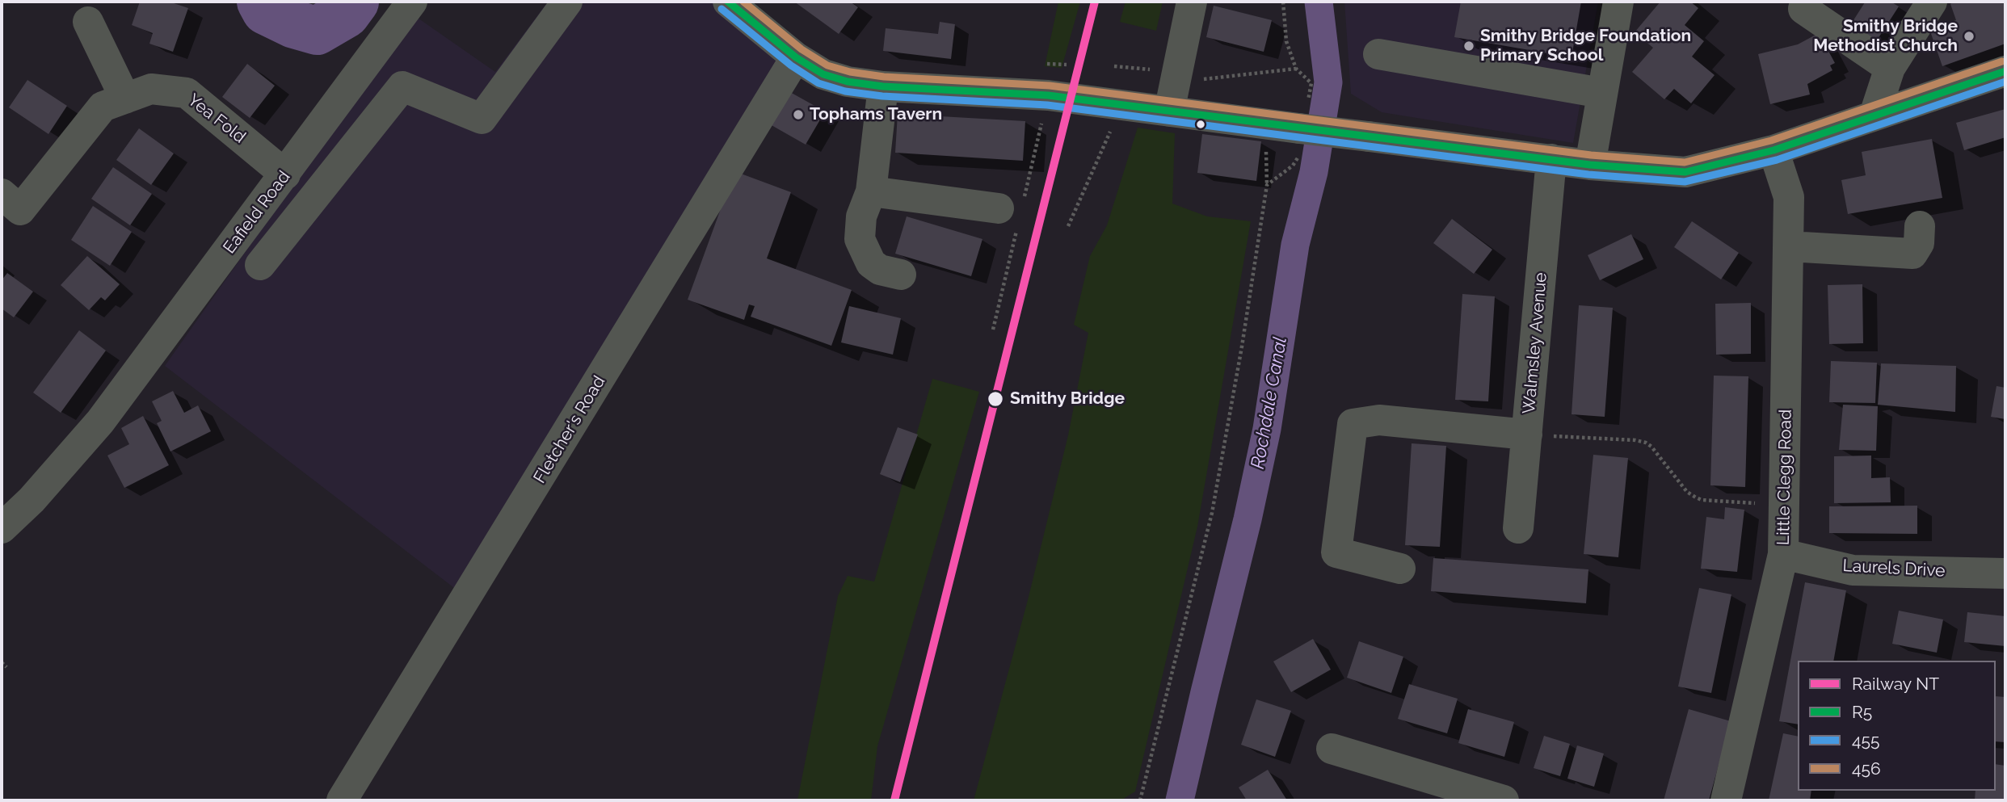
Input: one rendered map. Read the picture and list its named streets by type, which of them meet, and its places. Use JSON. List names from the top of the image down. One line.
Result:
{"streets":{"street":["Yea Fold","Eafield Road","Walmsley Avenue","Fletcher's Road","Little Clegg Road","Laurels Drive"]},"crossings":[["Yea Fold","Eafield Road"],["Little Clegg Road","Laurels Drive"]],"water":["Rochdale Canal"],"places":["Smithy Bridge Methodist Church","Smithy Bridge Foundation Primary School","Tophams Tavern","Smithy Bridge"],"lines":["rail line NT","transit line R5","transit line 456","transit line 455"],"legend":["Railway NT","R5","455","456"]}
